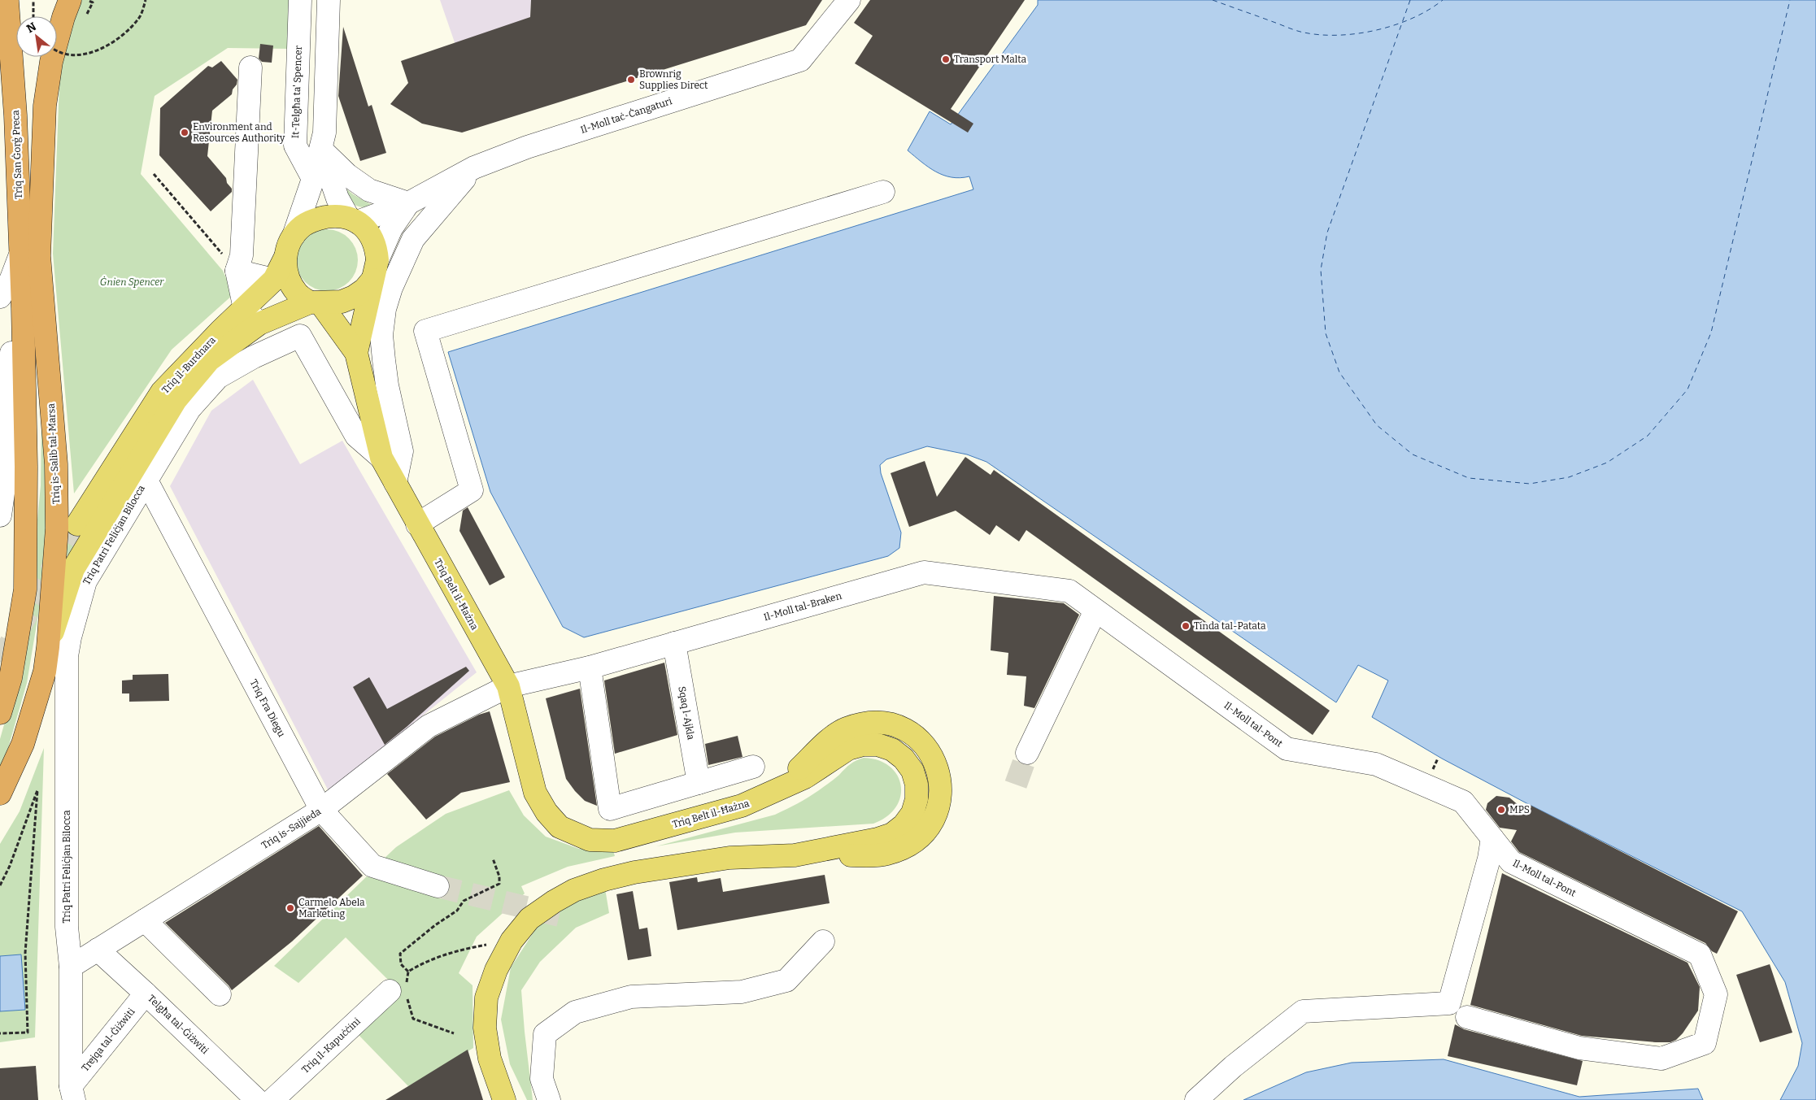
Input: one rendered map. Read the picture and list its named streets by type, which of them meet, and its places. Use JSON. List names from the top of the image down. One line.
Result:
{"streets":{"highway":["Triq San Ġorġ Preca","Triq is-Salib tal-Marsa"],"main road":["Triq il-Burdnara","Triq Belt il-Ħażna"],"street":["It-Telgħa ta' Spencer","Il-Moll taċ-Ċangaturi","Triq Patri Feliċjan Bilocca","Il-Moll tal-Braken","Triq Fra Diegu","Sqaq l-Ajkla","Il-Moll tal-Pont","Triq is-Sajjieda","Telgħa tal-Ġiżwiti","Trejqa tal-Ġiżwiti","Triq il-Kapuċċini"]},"crossings":[["Il-Moll taċ-Ċangaturi","Triq il-Burdnara"],["Triq Patri Feliċjan Bilocca","Triq Belt il-Ħażna"],["Triq Patri Feliċjan Bilocca","Triq Fra Diegu"],["Triq Patri Feliċjan Bilocca","Triq is-Sajjieda"],["Triq Patri Feliċjan Bilocca","Trejqa tal-Ġiżwiti"],["Triq Belt il-Ħażna","Il-Moll tal-Braken"],["Triq Belt il-Ħażna","Triq is-Sajjieda"],["Il-Moll tal-Braken","Sqaq l-Ajkla"],["Il-Moll tal-Braken","Il-Moll tal-Pont"],["Il-Moll tal-Braken","Triq is-Sajjieda"],["Triq Fra Diegu","Triq is-Sajjieda"],["Triq is-Sajjieda","Telgħa tal-Ġiżwiti"],["Telgħa tal-Ġiżwiti","Trejqa tal-Ġiżwiti"]],"parks":["Ġnien Spencer"],"places":["Transport Malta","Brownrig Supplies Direct","Environment and Resources Authority","Tinda tal-Patata","MPS","Carmelo Abela Marketing"],"north":"top left"}
